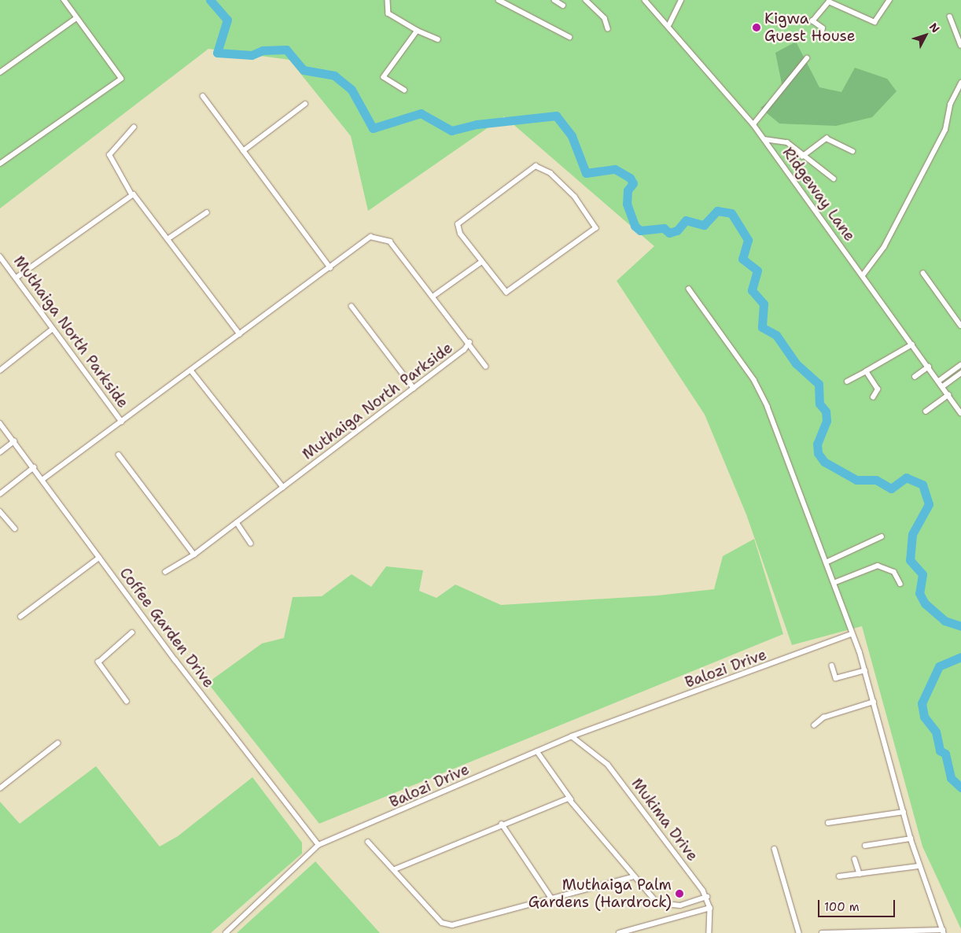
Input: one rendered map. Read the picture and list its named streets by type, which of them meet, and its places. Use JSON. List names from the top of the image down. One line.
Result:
{"streets":{"street":["Ridgeway Lane","Muthaiga North Parkside","Coffee Garden Drive","Balozi Drive","Mukima Drive"]},"crossings":[["Muthaiga North Parkside","Coffee Garden Drive"],["Coffee Garden Drive","Balozi Drive"],["Balozi Drive","Mukima Drive"]],"places":["Kigwa Guest House","Muthaiga Palm Gardens (Hardrock)"],"scale_bar":"100 m","north":"top right"}
